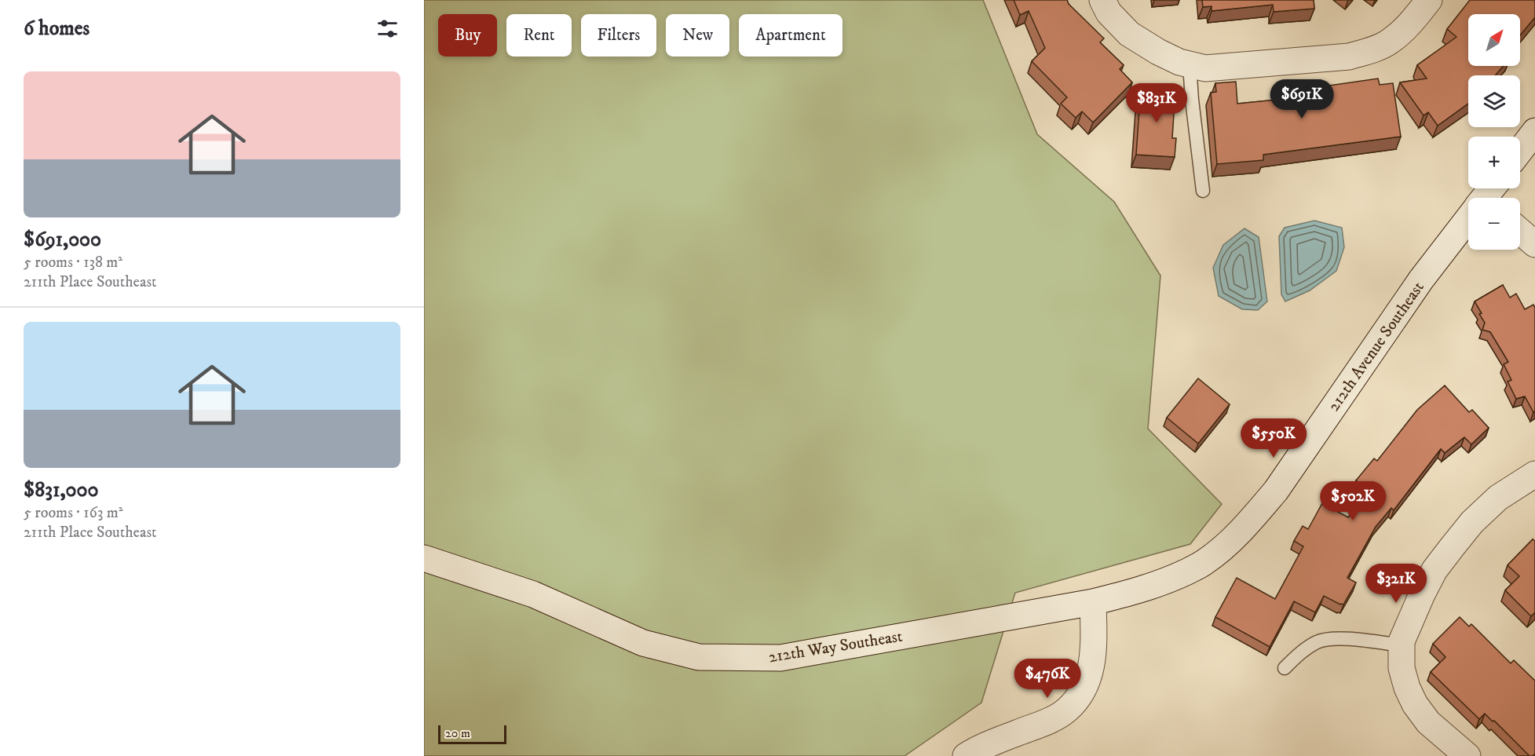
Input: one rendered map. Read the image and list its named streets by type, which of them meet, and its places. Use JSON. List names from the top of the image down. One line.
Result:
{"streets":{"street":["212th Avenue Southeast","212th Way Southeast"]},"crossings":[["212th Avenue Southeast","212th Way Southeast"]],"scale_bar":"20 m","north":"top right","page":{"heading":"6 homes","map_buttons":["+","−"],"chip":["Buy","Rent","Filters","New","Apartment"],"list":[{"name":"$691,000","note":"5 rooms · 138 m² · 211th Place Southeast"},{"name":"$831,000","note":"5 rooms · 163 m² · 211th Place Southeast"}],"price":["$691K","$831K","$550K","$502K","$321K","$476K"],"scale":"20 m"}}
